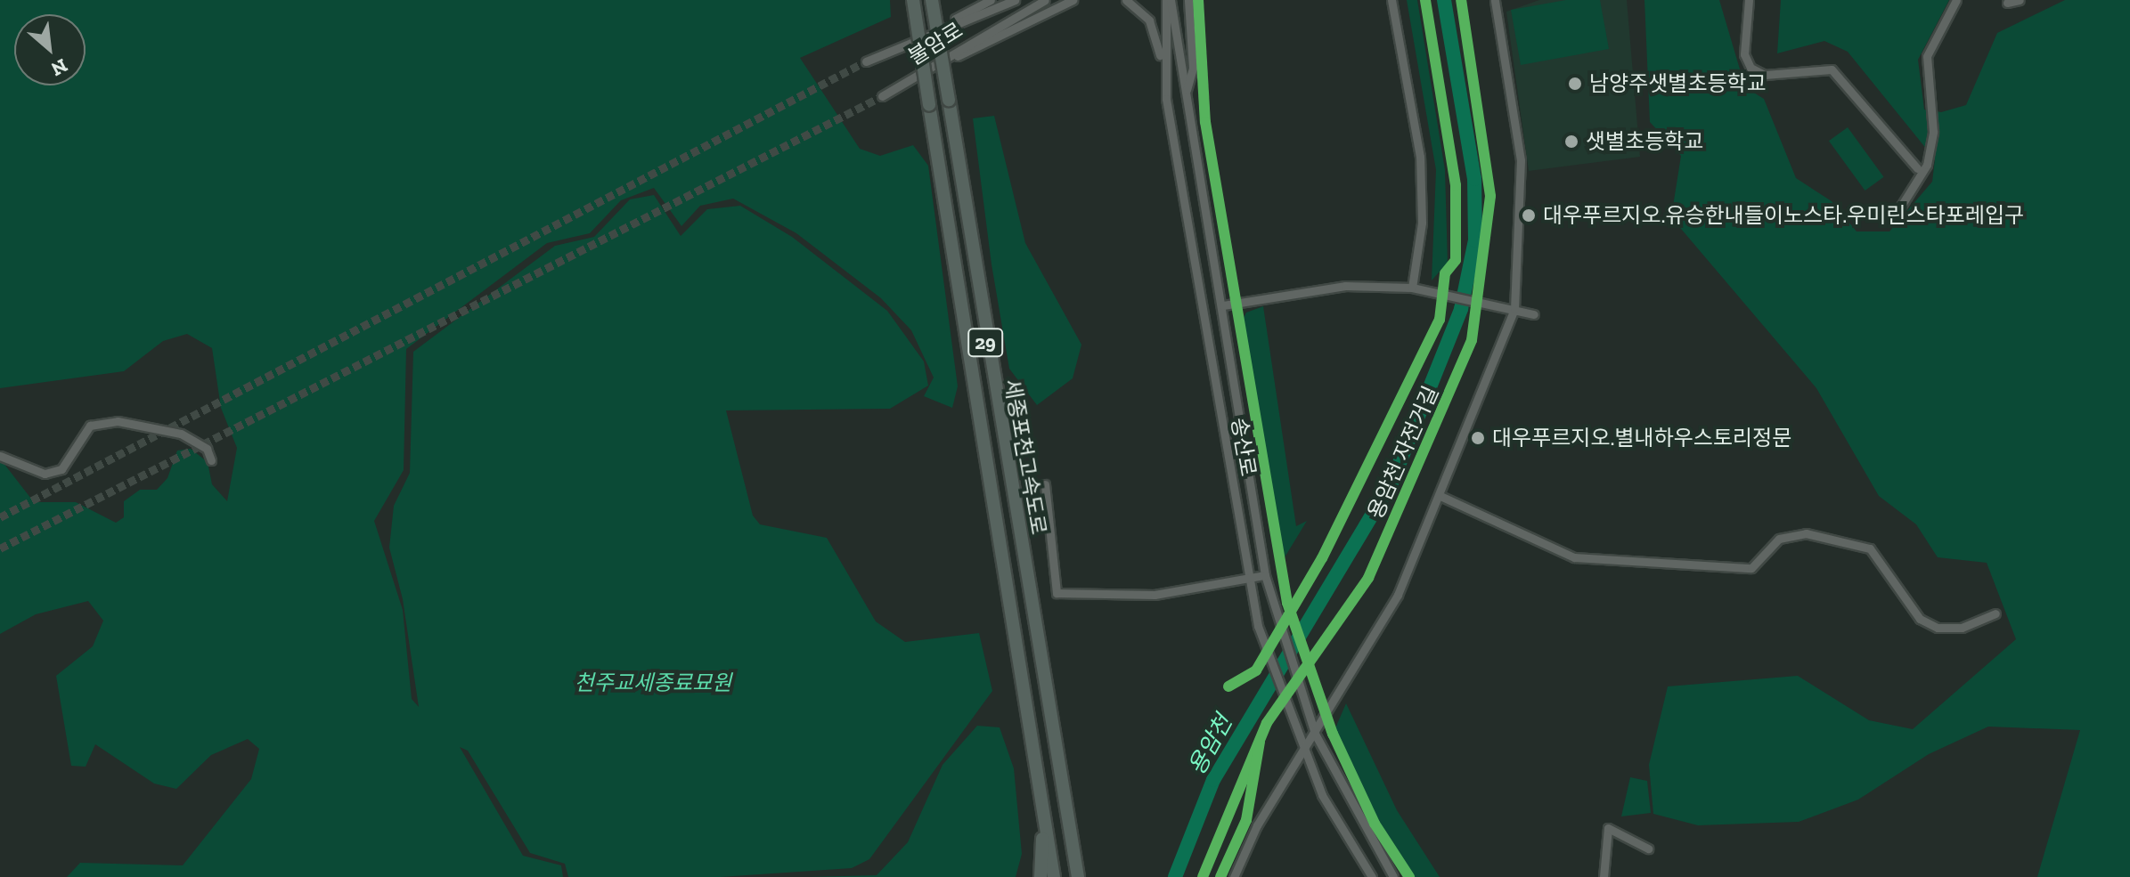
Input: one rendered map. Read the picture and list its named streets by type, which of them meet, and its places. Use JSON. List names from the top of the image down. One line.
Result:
{"streets":{"highway":["29","세종포천고속도로"],"street":["불암로","송산로"],"cycle path":["용암천 자전거길"]},"water":["용암천"],"parks":["천주교세종료묘원"],"places":["남양주샛별초등학교","샛별초등학교","대우푸르지오.유승한내들이노스타.우미린스타포레입구","대우푸르지오.별내하우스토리정문"],"north":"bottom right"}
